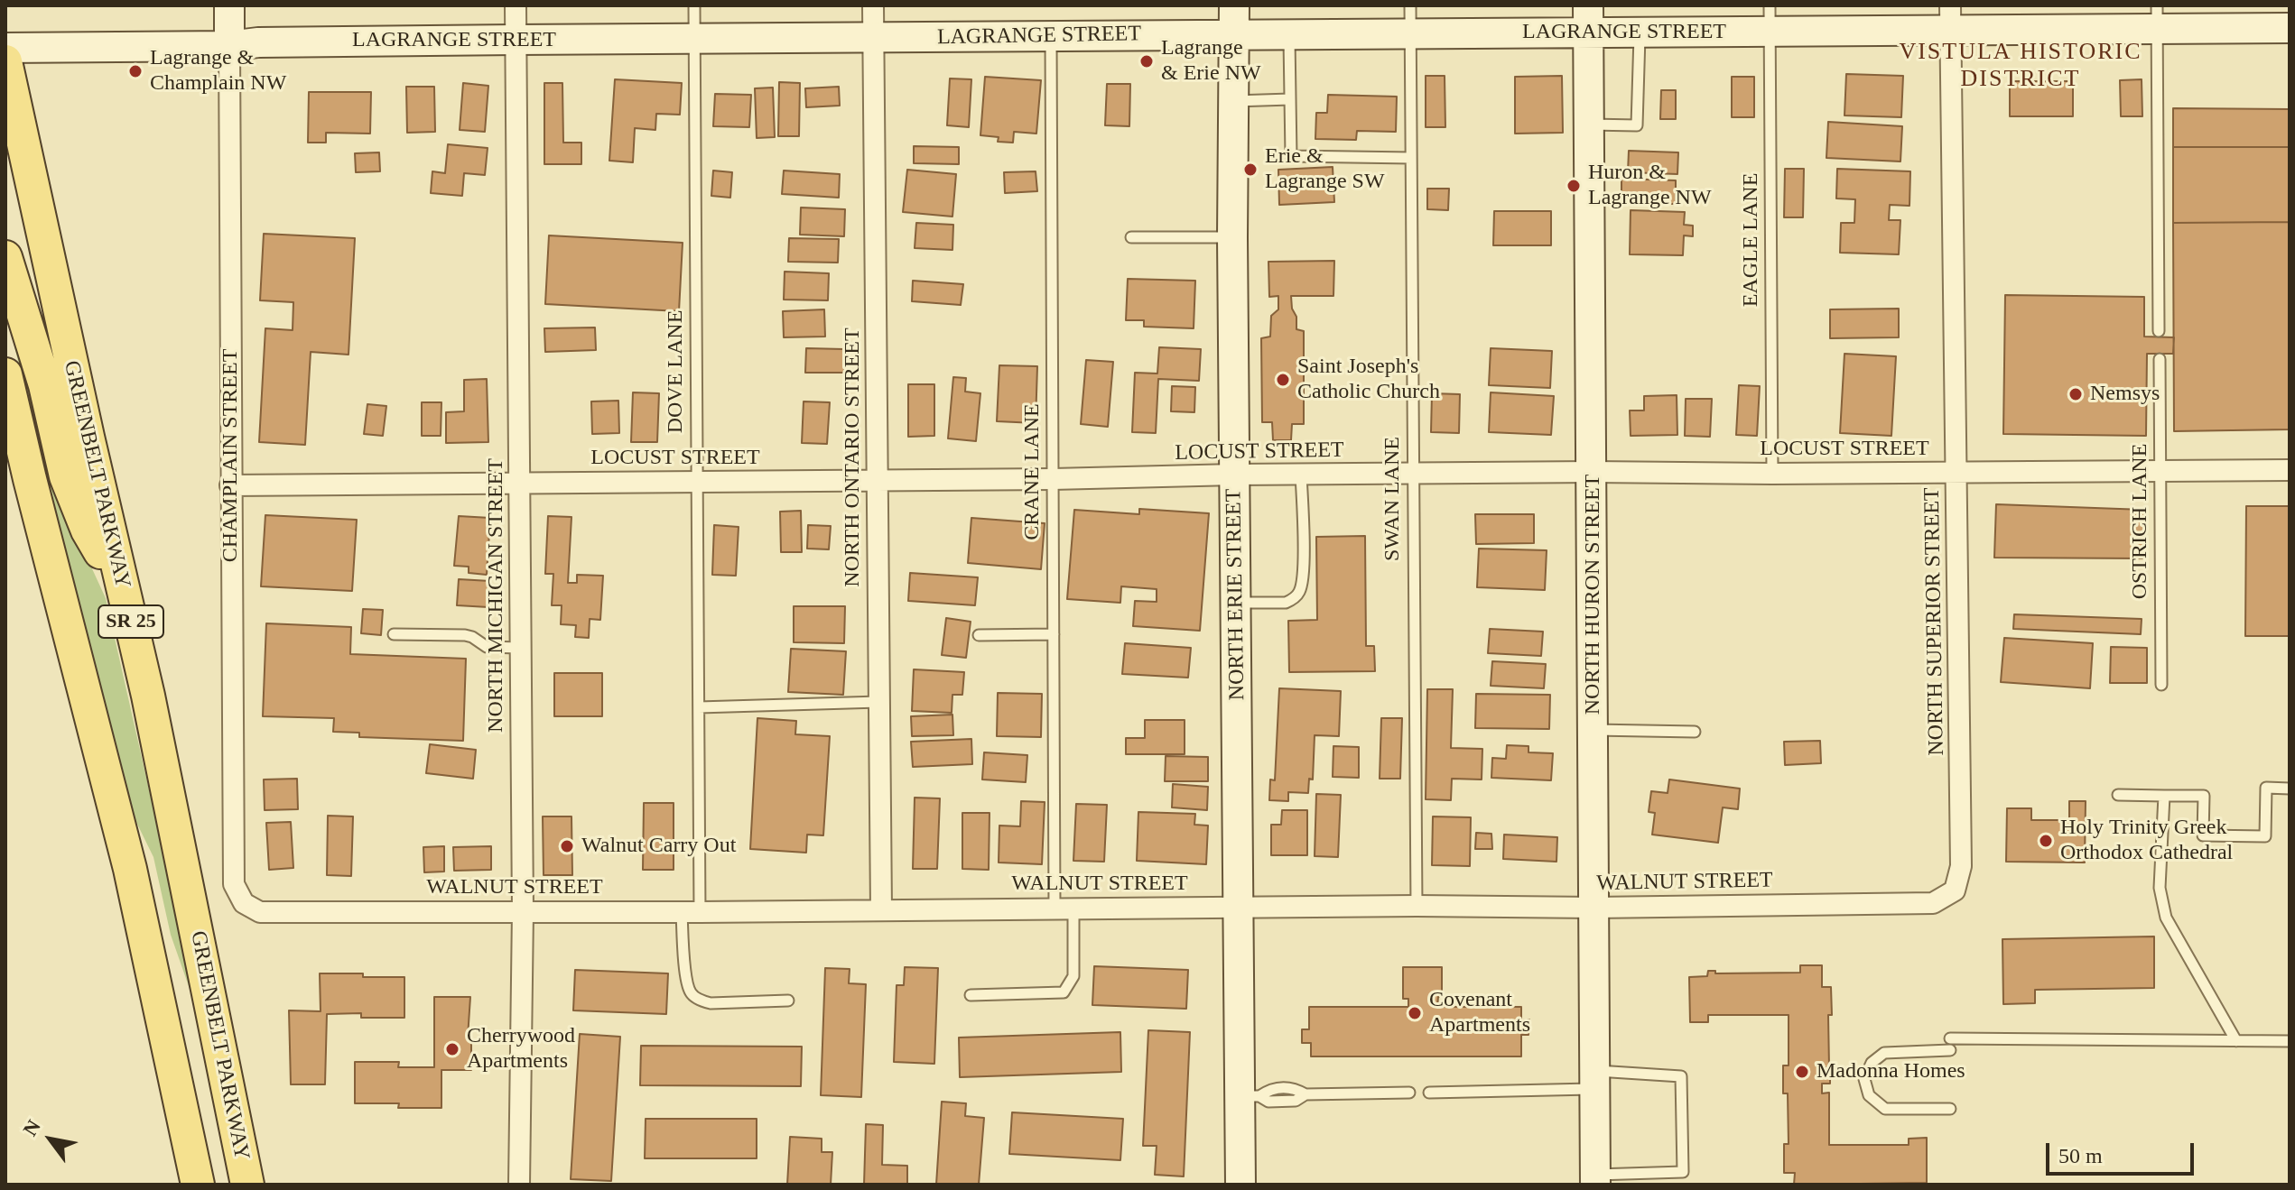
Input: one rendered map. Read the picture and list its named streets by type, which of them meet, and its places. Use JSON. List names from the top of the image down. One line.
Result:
{"streets":{"main road":["LAGRANGE STREET","CHAMPLAIN STREET","GREENBELT PARKWAY","NORTH ERIE STREET","NORTH HURON STREET","SR 25"],"street":["LOCUST STREET","NORTH ONTARIO STREET","NORTH MICHIGAN STREET","NORTH SUPERIOR STREET","WALNUT STREET"],"lane":["EAGLE LANE","DOVE LANE","CRANE LANE","SWAN LANE","OSTRICH LANE"]},"crossings":[["LAGRANGE STREET","EAGLE LANE"],["LAGRANGE STREET","DOVE LANE"],["LAGRANGE STREET","CHAMPLAIN STREET"],["LAGRANGE STREET","NORTH ONTARIO STREET"],["LAGRANGE STREET","CRANE LANE"],["LAGRANGE STREET","SWAN LANE"],["LAGRANGE STREET","NORTH ERIE STREET"],["LAGRANGE STREET","NORTH HURON STREET"],["LAGRANGE STREET","NORTH MICHIGAN STREET"],["LAGRANGE STREET","NORTH SUPERIOR STREET"],["EAGLE LANE","LOCUST STREET"],["DOVE LANE","LOCUST STREET"],["DOVE LANE","WALNUT STREET"],["LOCUST STREET","CHAMPLAIN STREET"],["LOCUST STREET","NORTH ONTARIO STREET"],["LOCUST STREET","CRANE LANE"],["LOCUST STREET","SWAN LANE"],["LOCUST STREET","OSTRICH LANE"],["LOCUST STREET","NORTH ERIE STREET"],["LOCUST STREET","NORTH HURON STREET"],["LOCUST STREET","NORTH MICHIGAN STREET"],["LOCUST STREET","NORTH SUPERIOR STREET"],["CHAMPLAIN STREET","WALNUT STREET"],["NORTH ONTARIO STREET","WALNUT STREET"],["CRANE LANE","WALNUT STREET"],["SWAN LANE","WALNUT STREET"],["NORTH ERIE STREET","WALNUT STREET"],["NORTH HURON STREET","WALNUT STREET"],["NORTH MICHIGAN STREET","WALNUT STREET"],["NORTH SUPERIOR STREET","WALNUT STREET"]],"districts":["VISTULA HISTORIC DISTRICT"],"places":["Lagrange & Erie NW","Lagrange & Champlain NW","Erie & Lagrange SW","Huron & Lagrange NW","Saint Joseph's Catholic Church","Nemsys","Holy Trinity Greek Orthodox Cathedral","Walnut Carry Out","Covenant Apartments","Cherrywood Apartments","Madonna Homes"],"scale_bar":"50 m","north":"top left"}
